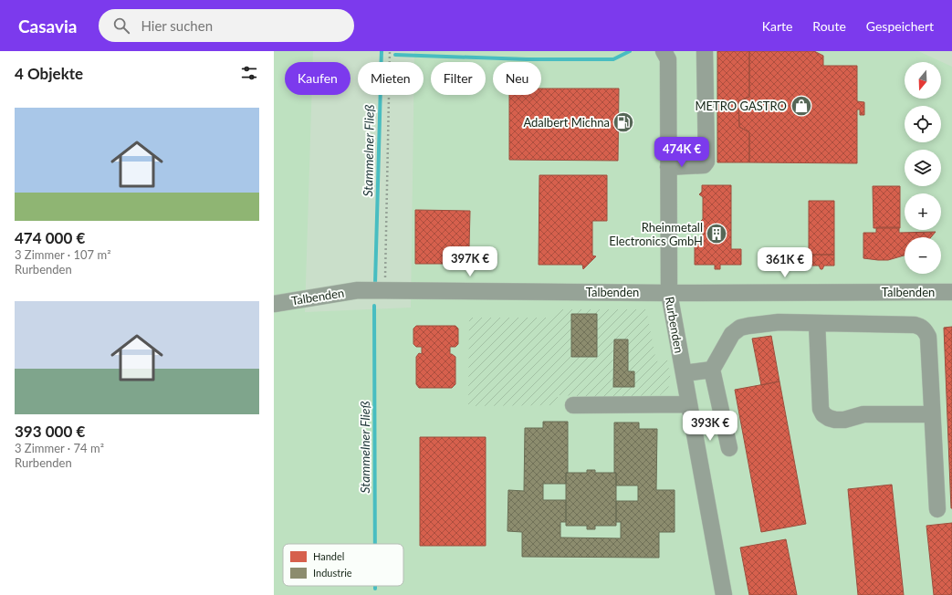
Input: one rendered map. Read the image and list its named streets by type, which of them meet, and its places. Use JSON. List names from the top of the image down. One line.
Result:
{"streets":{"street":["Talbenden","Rurbenden"]},"crossings":[["Talbenden","Rurbenden"]],"water":["Stammelner Fließ"],"places":{"shop":["METRO GASTRO"],"fuel station":["Adalbert Michna"],"building":["Rheinmetall Electronics GmbH"]},"legend":["Handel","Industrie"],"north":"bottom","page":{"header":"Casavia","search":"Hier suchen","nav":["Karte","Route","Gespeichert"],"heading":"4 Objekte","map_buttons":["+","−"],"chip":["Kaufen","Mieten","Filter","Neu"],"list":[{"name":"474 000 €","note":"3 Zimmer · 107 m² · Rurbenden"},{"name":"393 000 €","note":"3 Zimmer · 74 m² · Rurbenden"}],"price":["474K €","397K €","361K €","393K €"]}}
